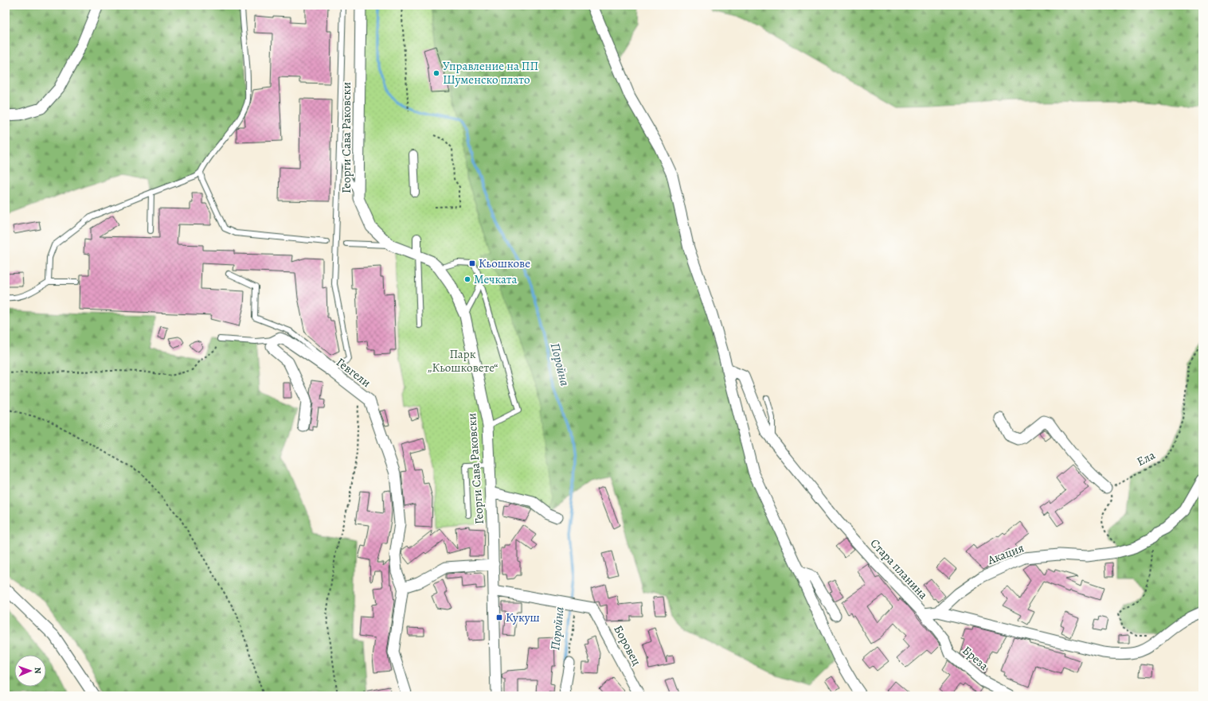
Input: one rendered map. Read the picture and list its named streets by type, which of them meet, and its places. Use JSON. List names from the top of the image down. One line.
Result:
{"streets":{"street":["Георги Сава Раковски","Гевгели","Акация","Стара планина","Боровец","Бреза"],"path":["Ела"]},"crossings":[["Акация","Стара планина"],["Стара планина","Бреза"]],"water":["Поройна"],"parks":["Парк „Кьошковете“"],"places":{"other":["Управление на ПП Шуменско плато","Мечката"],"transit":["Кьошкове","Кукуш"]},"north":"right"}
